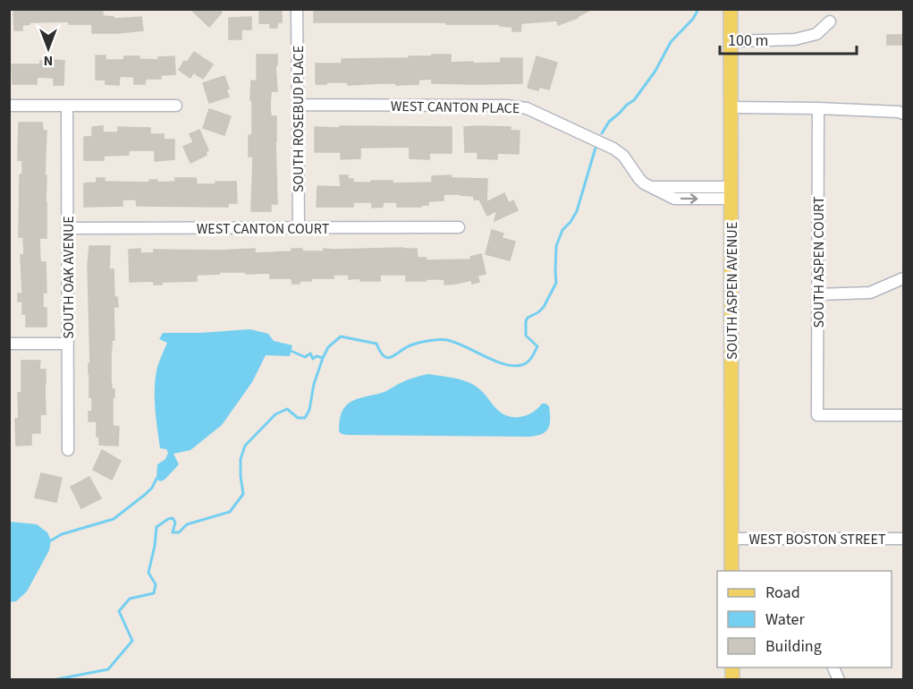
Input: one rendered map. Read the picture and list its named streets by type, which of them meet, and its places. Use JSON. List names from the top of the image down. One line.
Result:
{"streets":{"main road":["SOUTH ASPEN AVENUE"],"street":["WEST CANTON PLACE","SOUTH ROSEBUD PLACE","WEST CANTON COURT","SOUTH ASPEN COURT","SOUTH OAK AVENUE","WEST BOSTON STREET"]},"crossings":[["WEST CANTON PLACE","SOUTH ROSEBUD PLACE"],["WEST CANTON PLACE","SOUTH ASPEN AVENUE"],["SOUTH ROSEBUD PLACE","WEST CANTON COURT"],["WEST CANTON COURT","SOUTH OAK AVENUE"],["SOUTH ASPEN AVENUE","WEST BOSTON STREET"]],"legend":["Road","Water","Building"],"scale_bar":"100 m","north":"bottom"}
